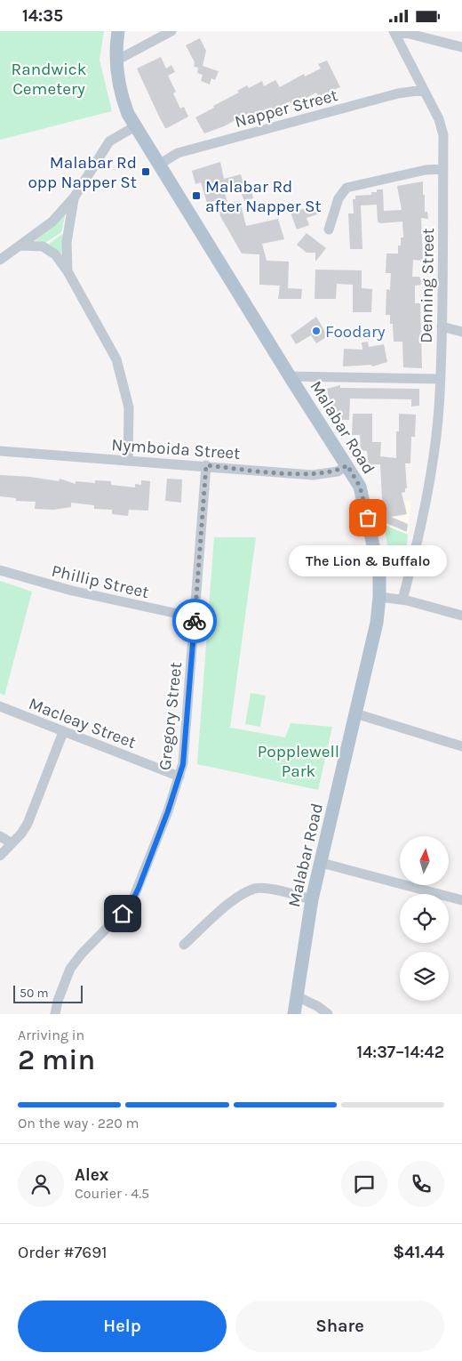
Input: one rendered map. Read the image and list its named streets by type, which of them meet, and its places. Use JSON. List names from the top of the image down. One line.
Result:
{"streets":{"main road":["Malabar Road"],"street":["Napper Street","Denning Street","Nymboida Street","Phillip Street","Gregory Street","Macleay Street"]},"crossings":[["Napper Street","Denning Street"],["Napper Street","Malabar Road"],["Denning Street","Malabar Road"],["Malabar Road","Nymboida Street"],["Nymboida Street","Gregory Street"],["Phillip Street","Gregory Street"],["Gregory Street","Macleay Street"]],"parks":["Randwick Cemetery","Popplewell Park"],"places":{"transit":["Malabar Rd opp Napper St","Malabar Rd after Napper St"],"other":["Foodary","The Lion & Buffalo"]},"scale_bar":"50 m","north":"top","page":{"status":"14:35","bubble":"The Lion & Buffalo","scale":"50 m","heading":["2 min","Arriving in","14:37–14:42"],"panel":["Alex","Courier · 4.5","Order #7691","$41.44"],"bar":"On the way · 220 m","buttons":["Help","Share"]}}
